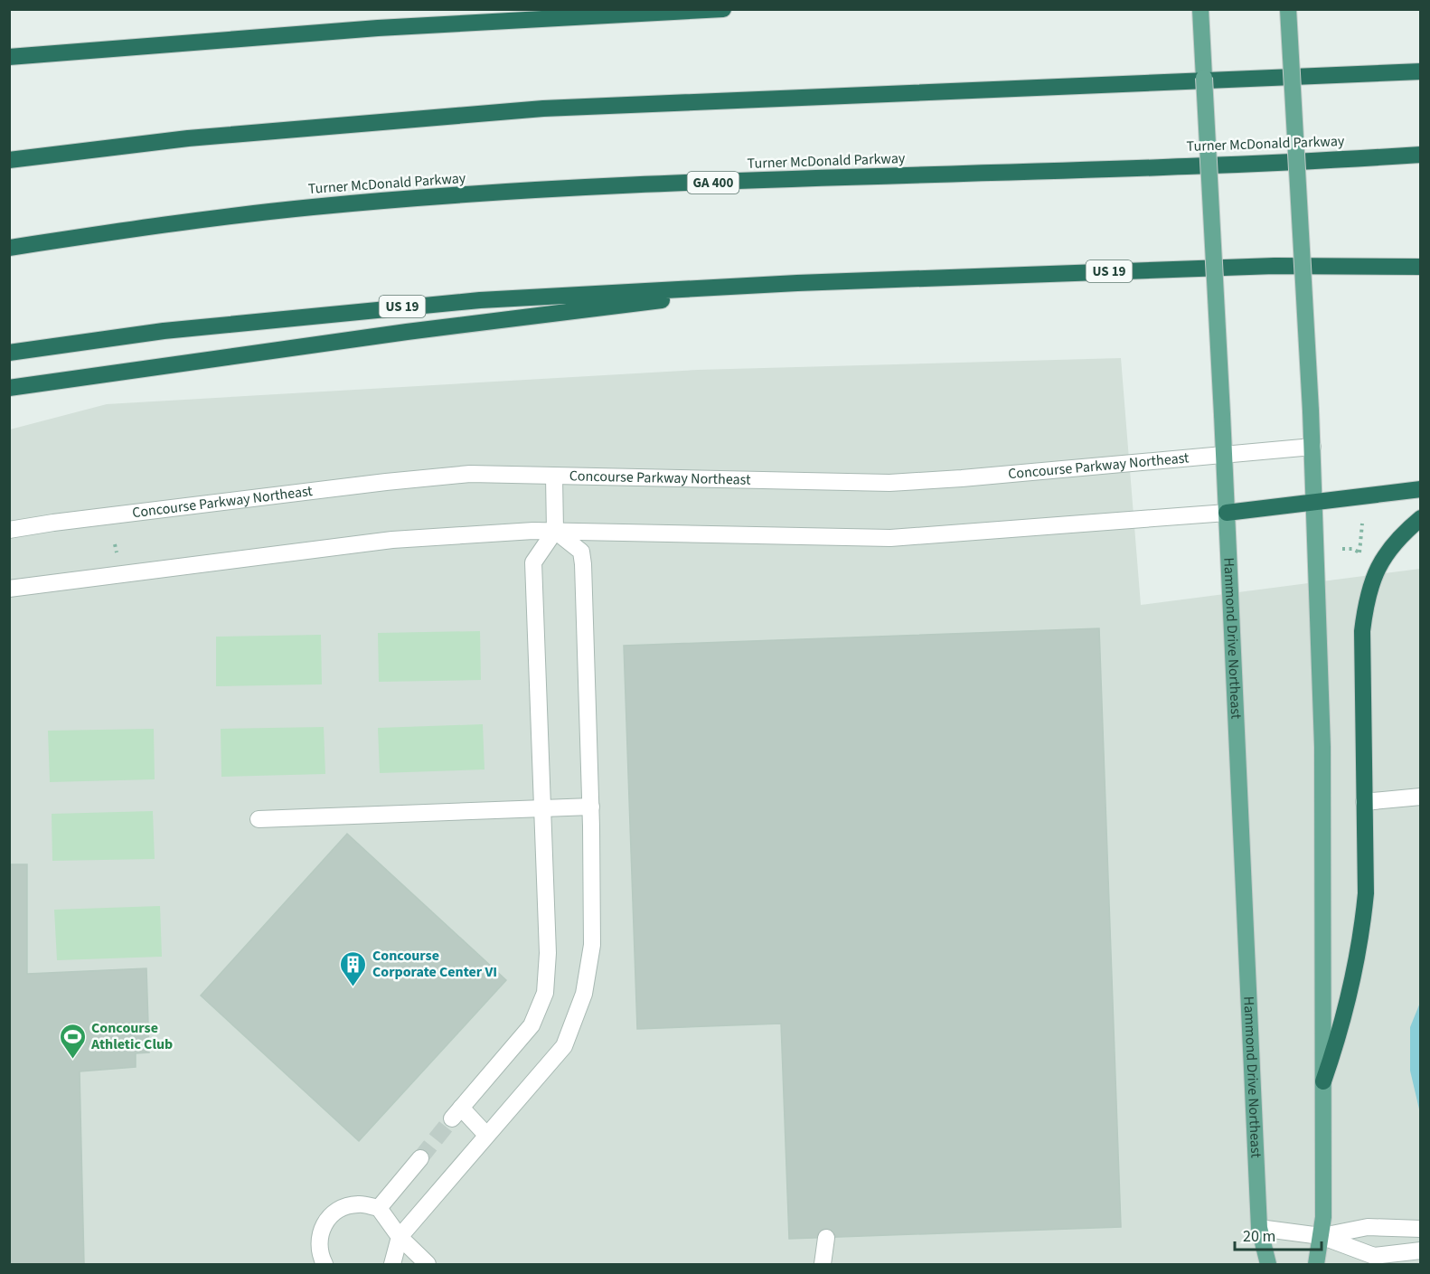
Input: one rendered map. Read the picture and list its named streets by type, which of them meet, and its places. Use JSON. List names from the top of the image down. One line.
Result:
{"streets":{"highway":["Turner McDonald Parkway","GA 400","US 19"],"main road":["Hammond Drive Northeast"],"street":["Concourse Parkway Northeast"]},"crossings":[["Concourse Parkway Northeast","Hammond Drive Northeast"]],"places":{"building":["Concourse Corporate Center VI"],"sports":["Concourse Athletic Club"]},"scale_bar":"20 m"}
